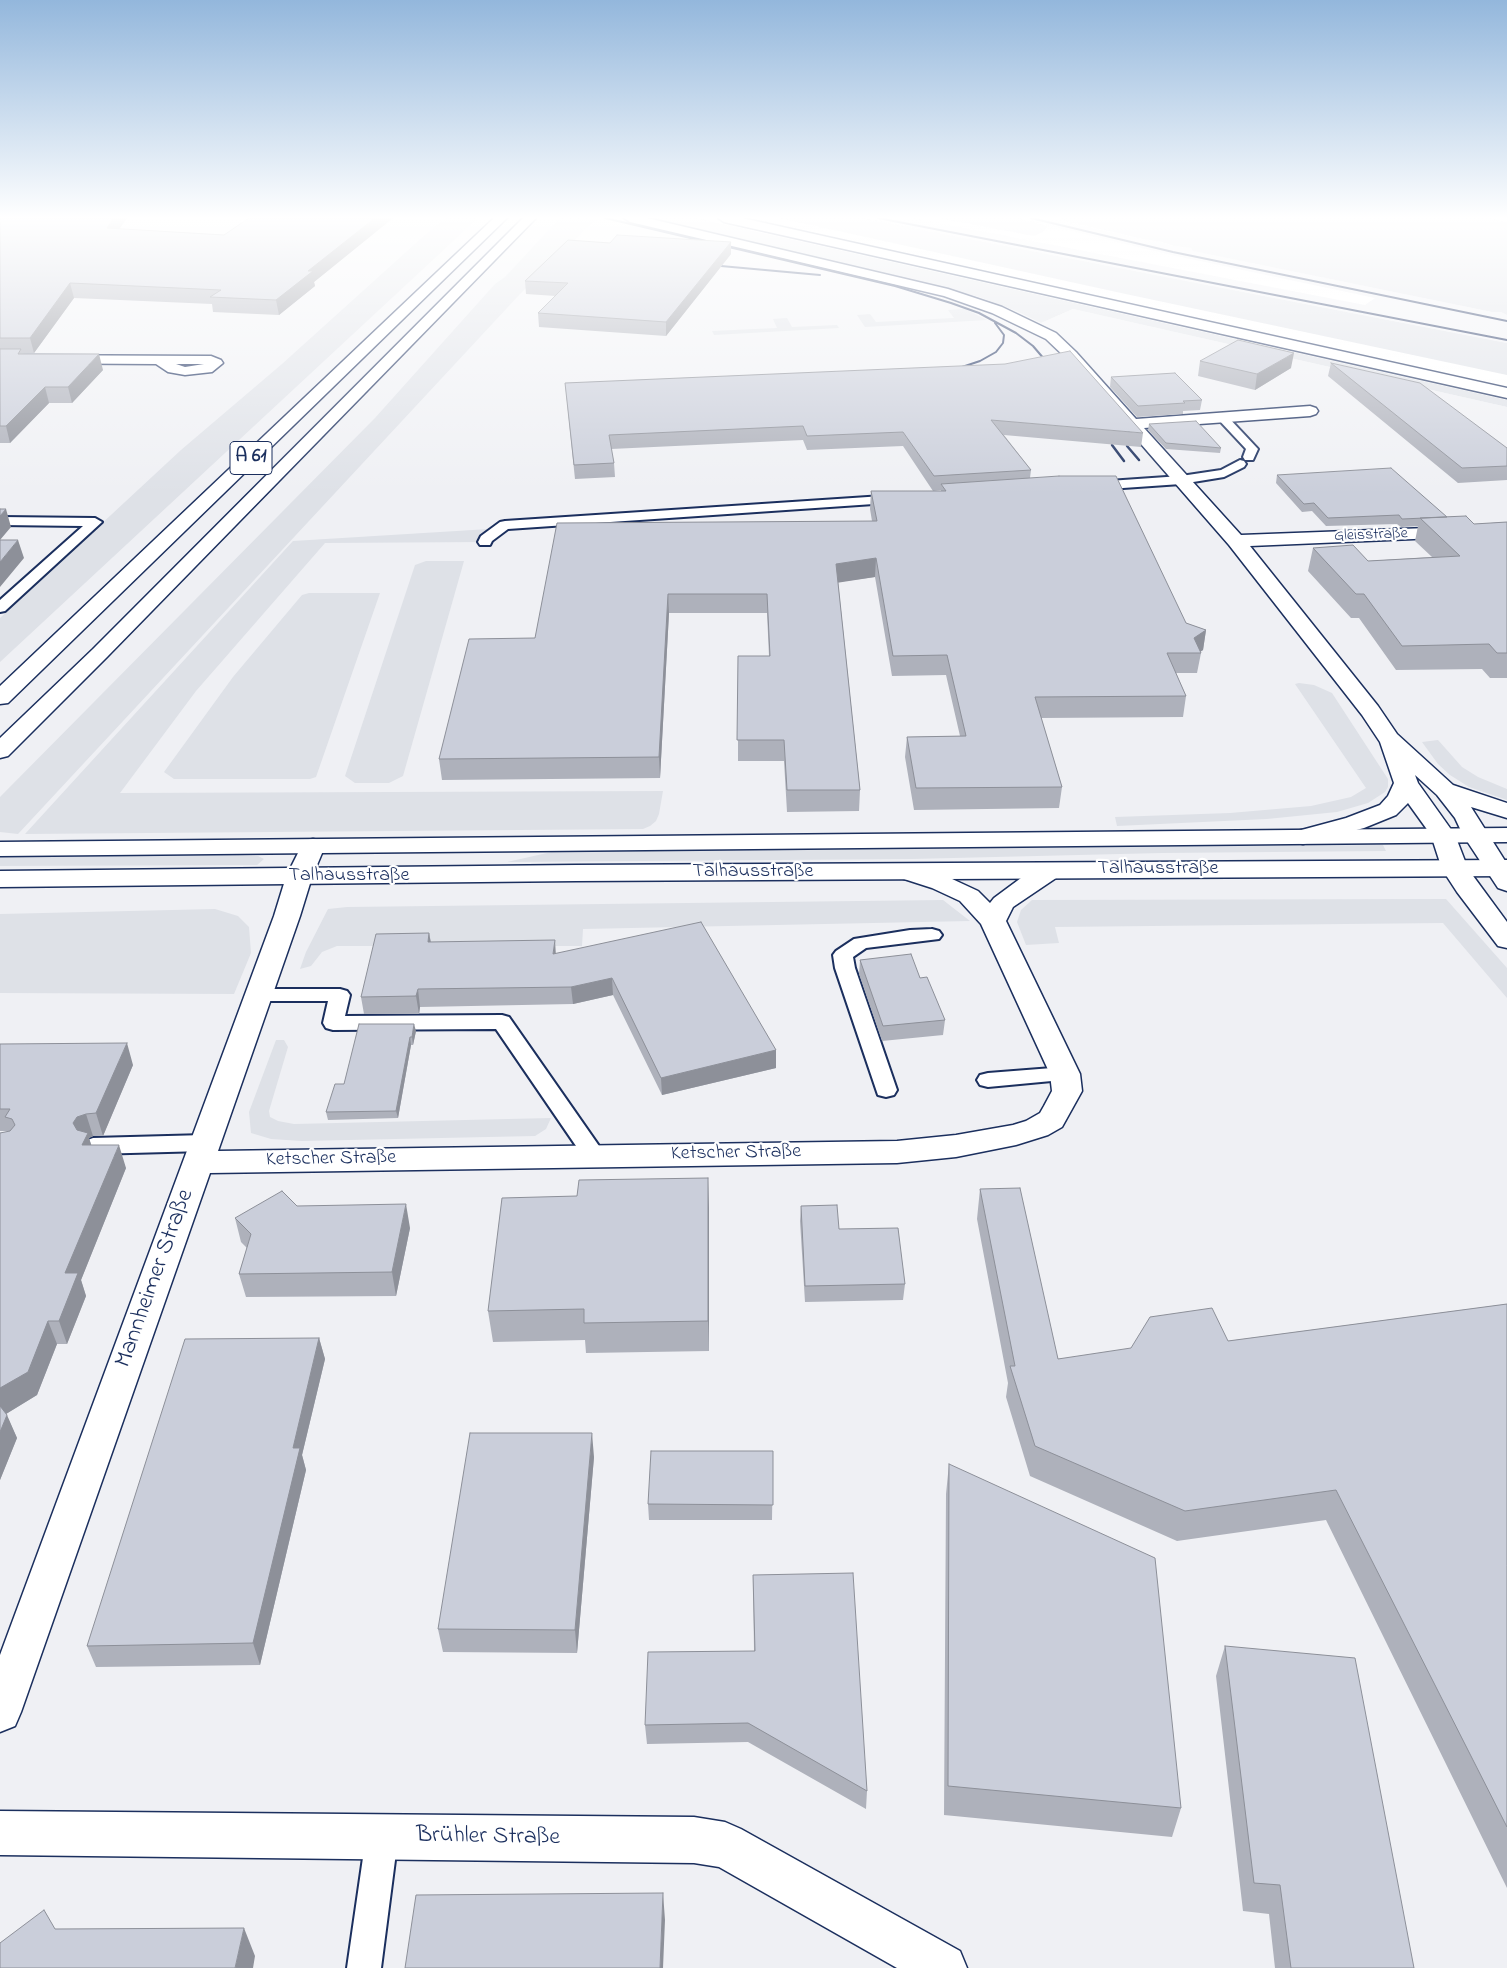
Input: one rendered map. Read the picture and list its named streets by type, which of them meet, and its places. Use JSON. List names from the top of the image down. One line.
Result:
{"streets":{"main road":["A 61","Gleisstraße","Talhausstraße","Ketscher Straße","Mannheimer Straße","Brühler Straße"]},"crossings":[["Talhausstraße","Ketscher Straße"],["Talhausstraße","Mannheimer Straße"],["Ketscher Straße","Mannheimer Straße"]]}
